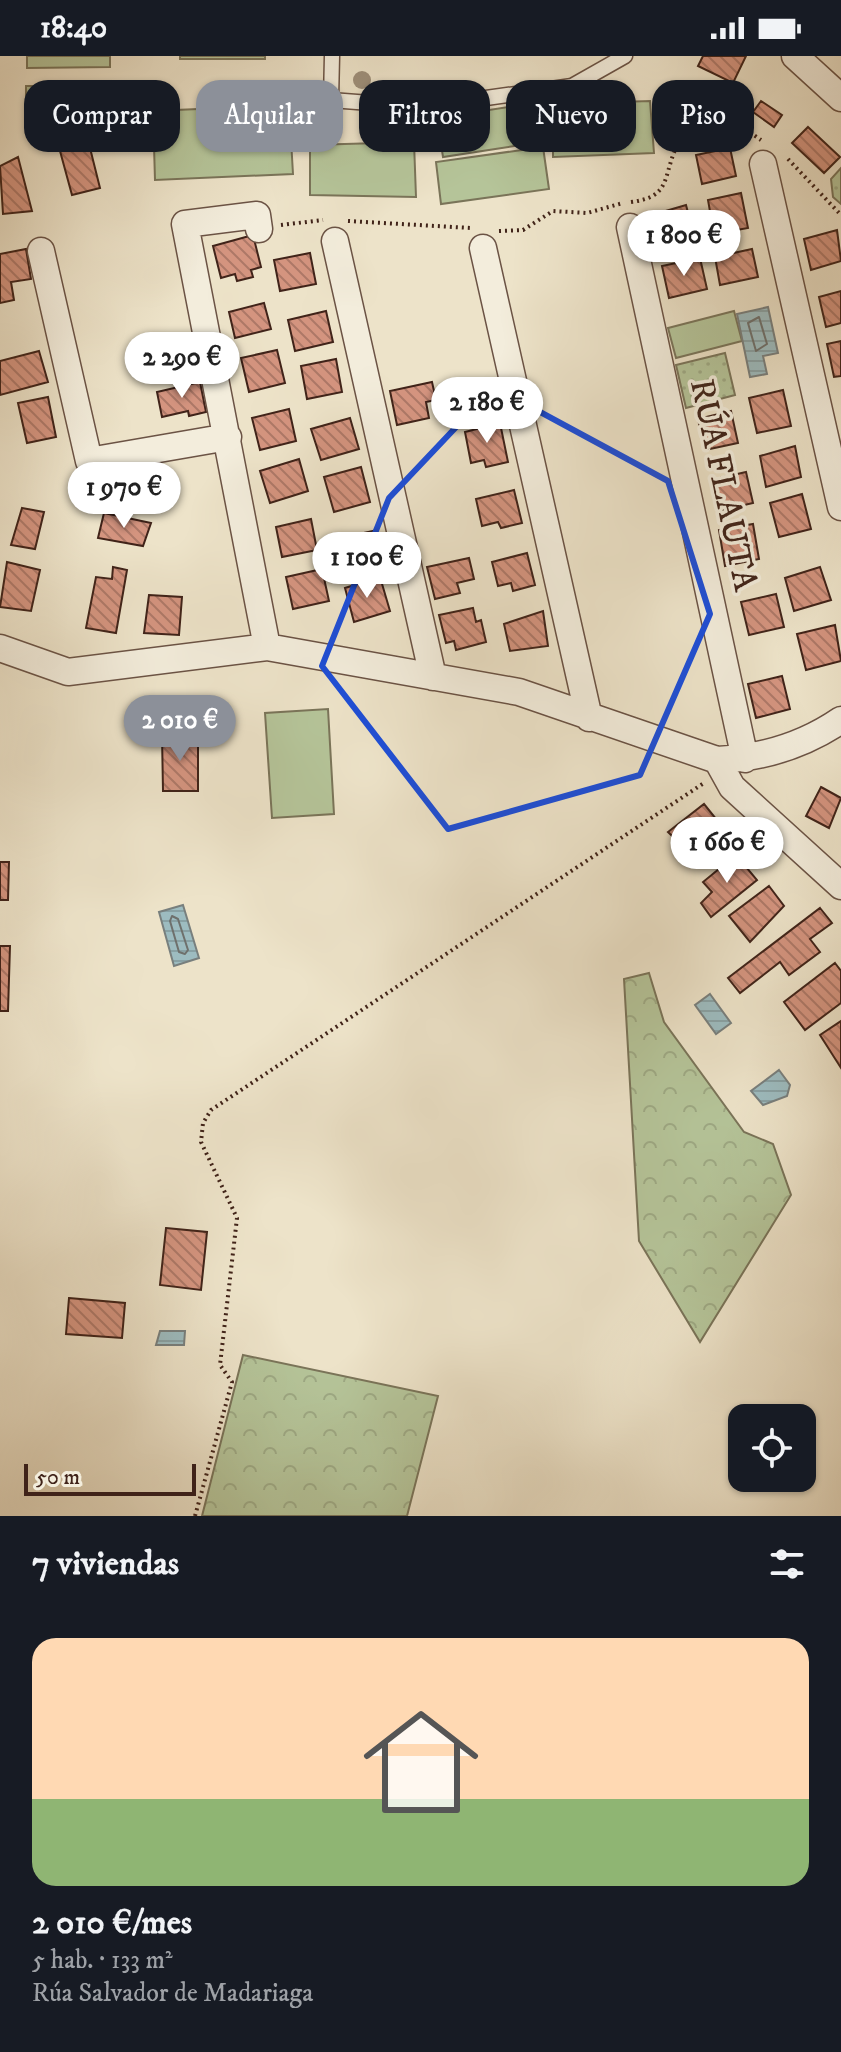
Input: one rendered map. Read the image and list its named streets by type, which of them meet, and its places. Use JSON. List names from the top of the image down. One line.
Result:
{"streets":{"street":["RÚA FLAUTA"]},"scale_bar":"50 m","page":{"status":"18:40","chip":["Comprar","Alquilar","Filtros","Nuevo","Piso"],"price":["1 800 €","2 290 €","2 180 €","1 970 €","1 100 €","2 010 €","1 660 €"],"scale":"50 m","heading":"7 viviendas","list":[{"name":"2 010 €/mes","note":"5 hab. · 133 m² · Rúa Salvador de Madariaga"}]}}
